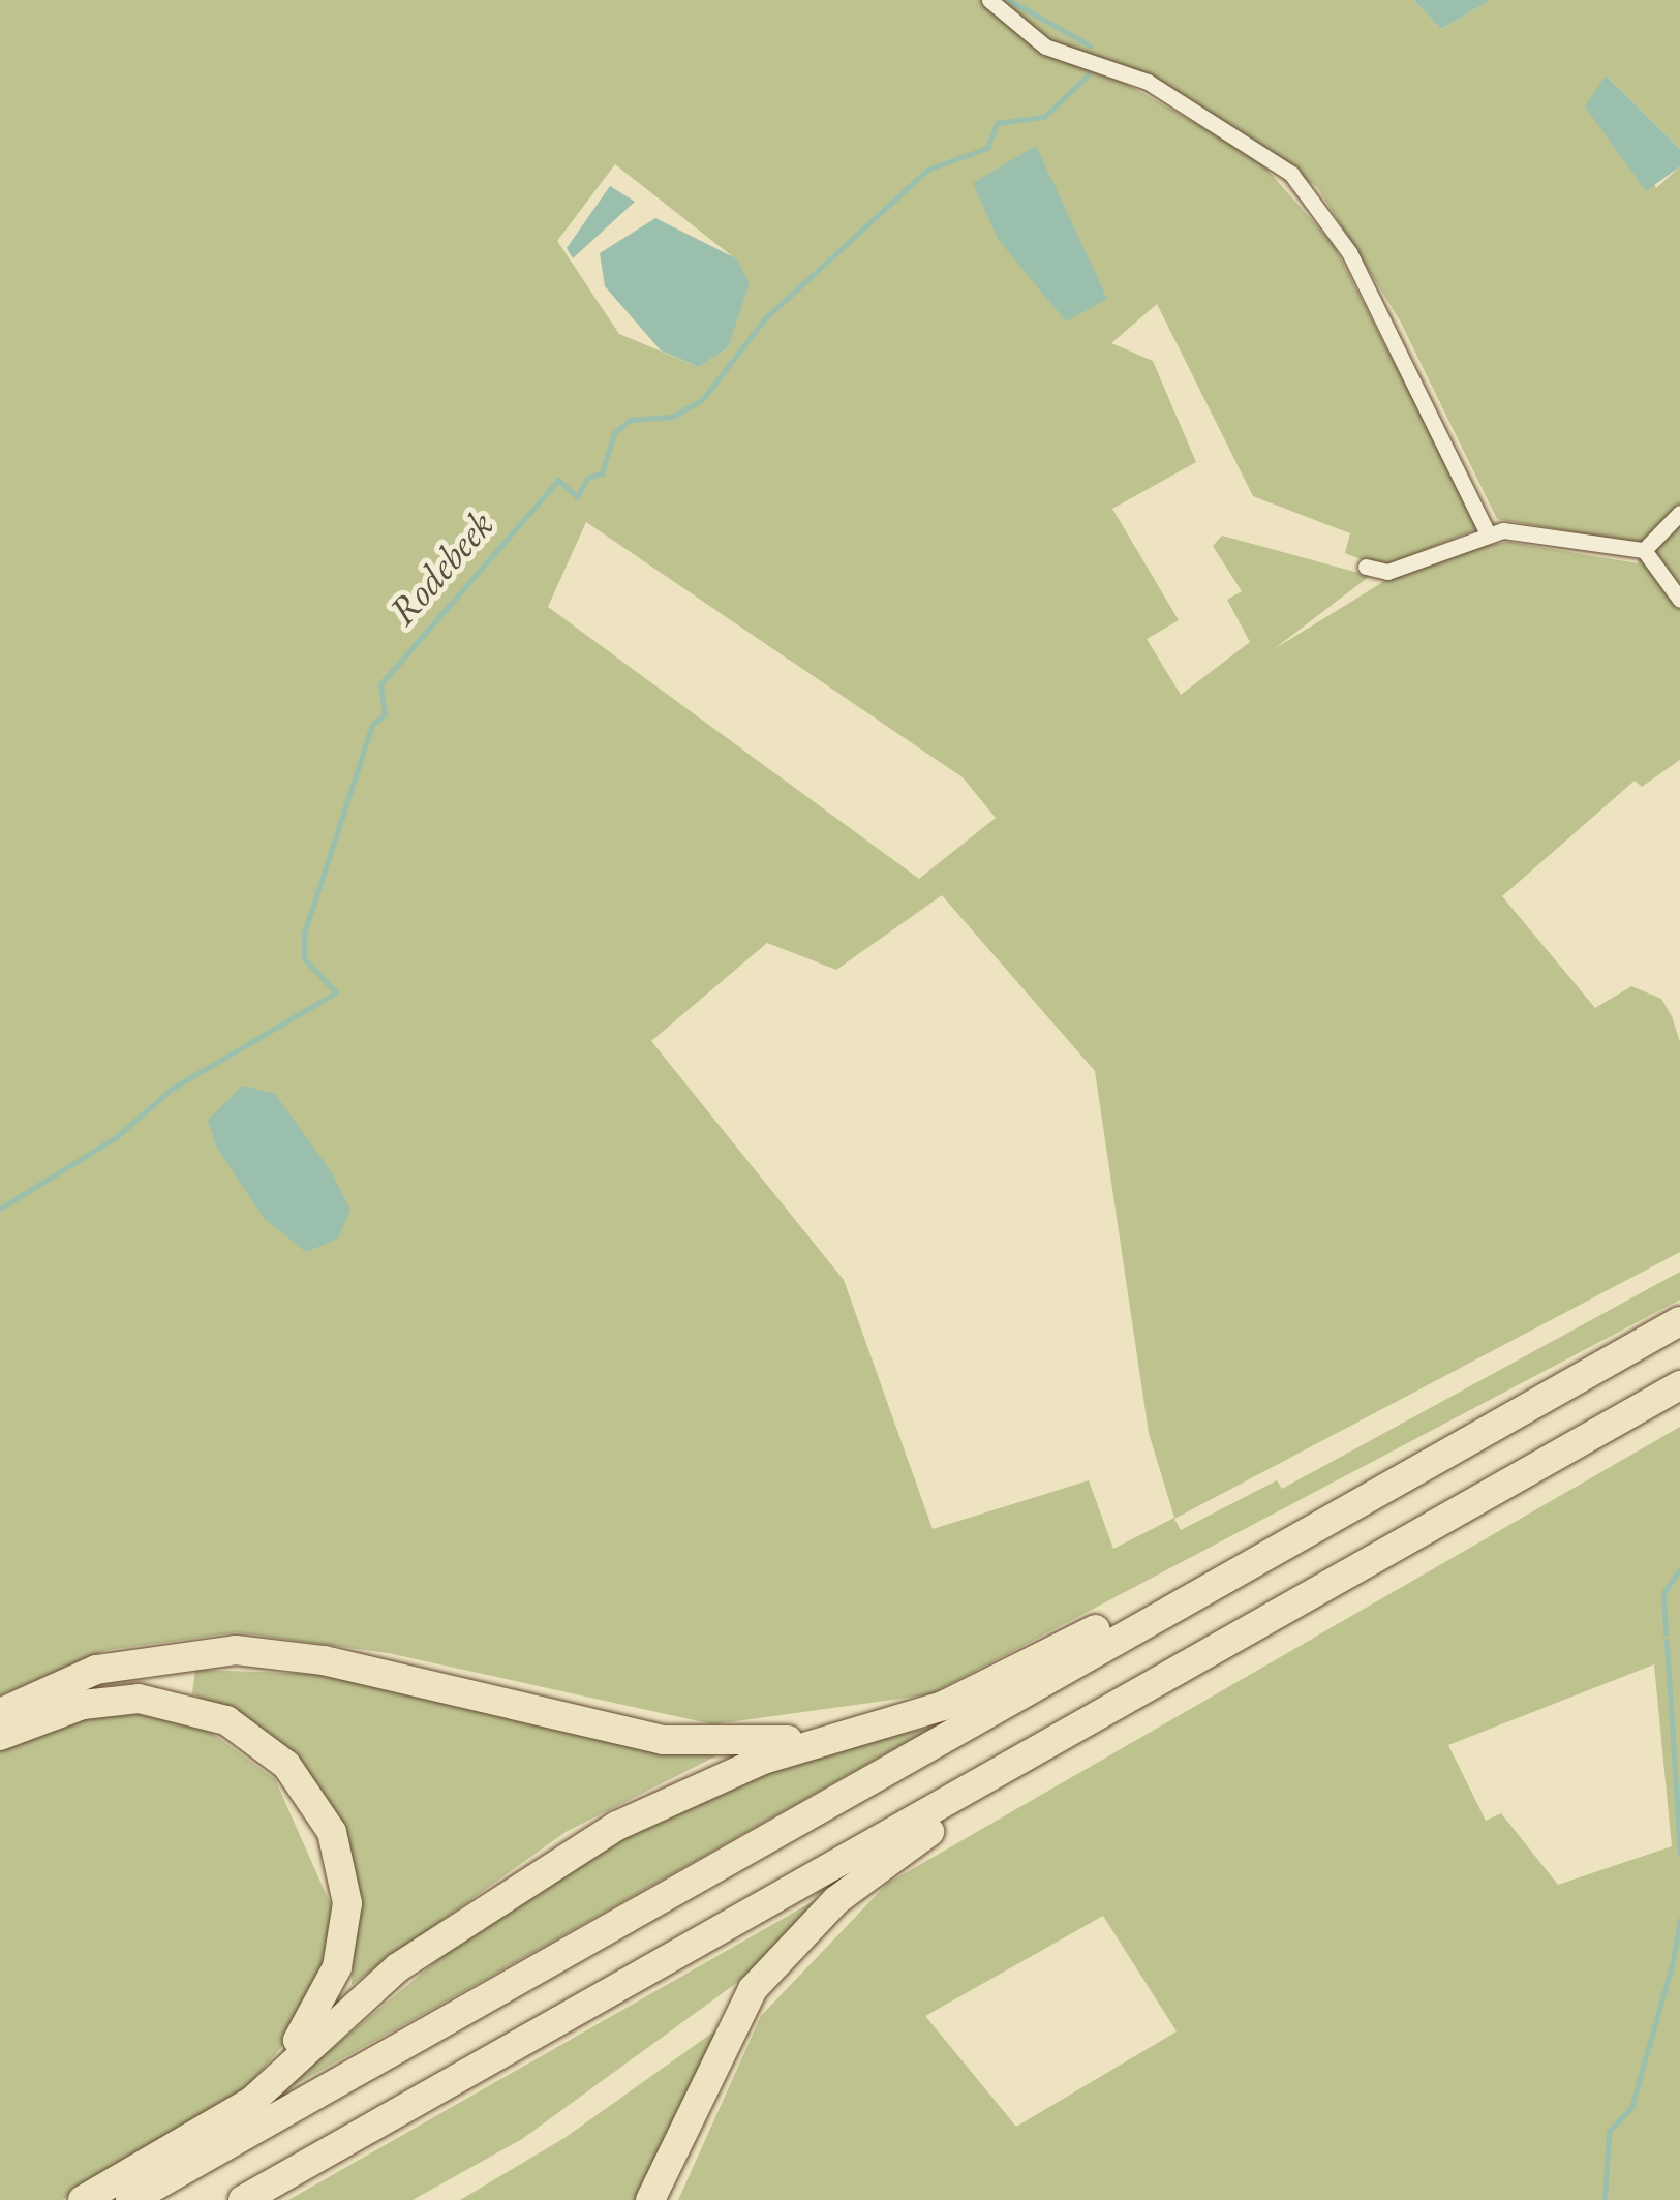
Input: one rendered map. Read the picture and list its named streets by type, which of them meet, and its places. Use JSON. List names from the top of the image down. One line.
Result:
{"water":["Rodebeek"]}
